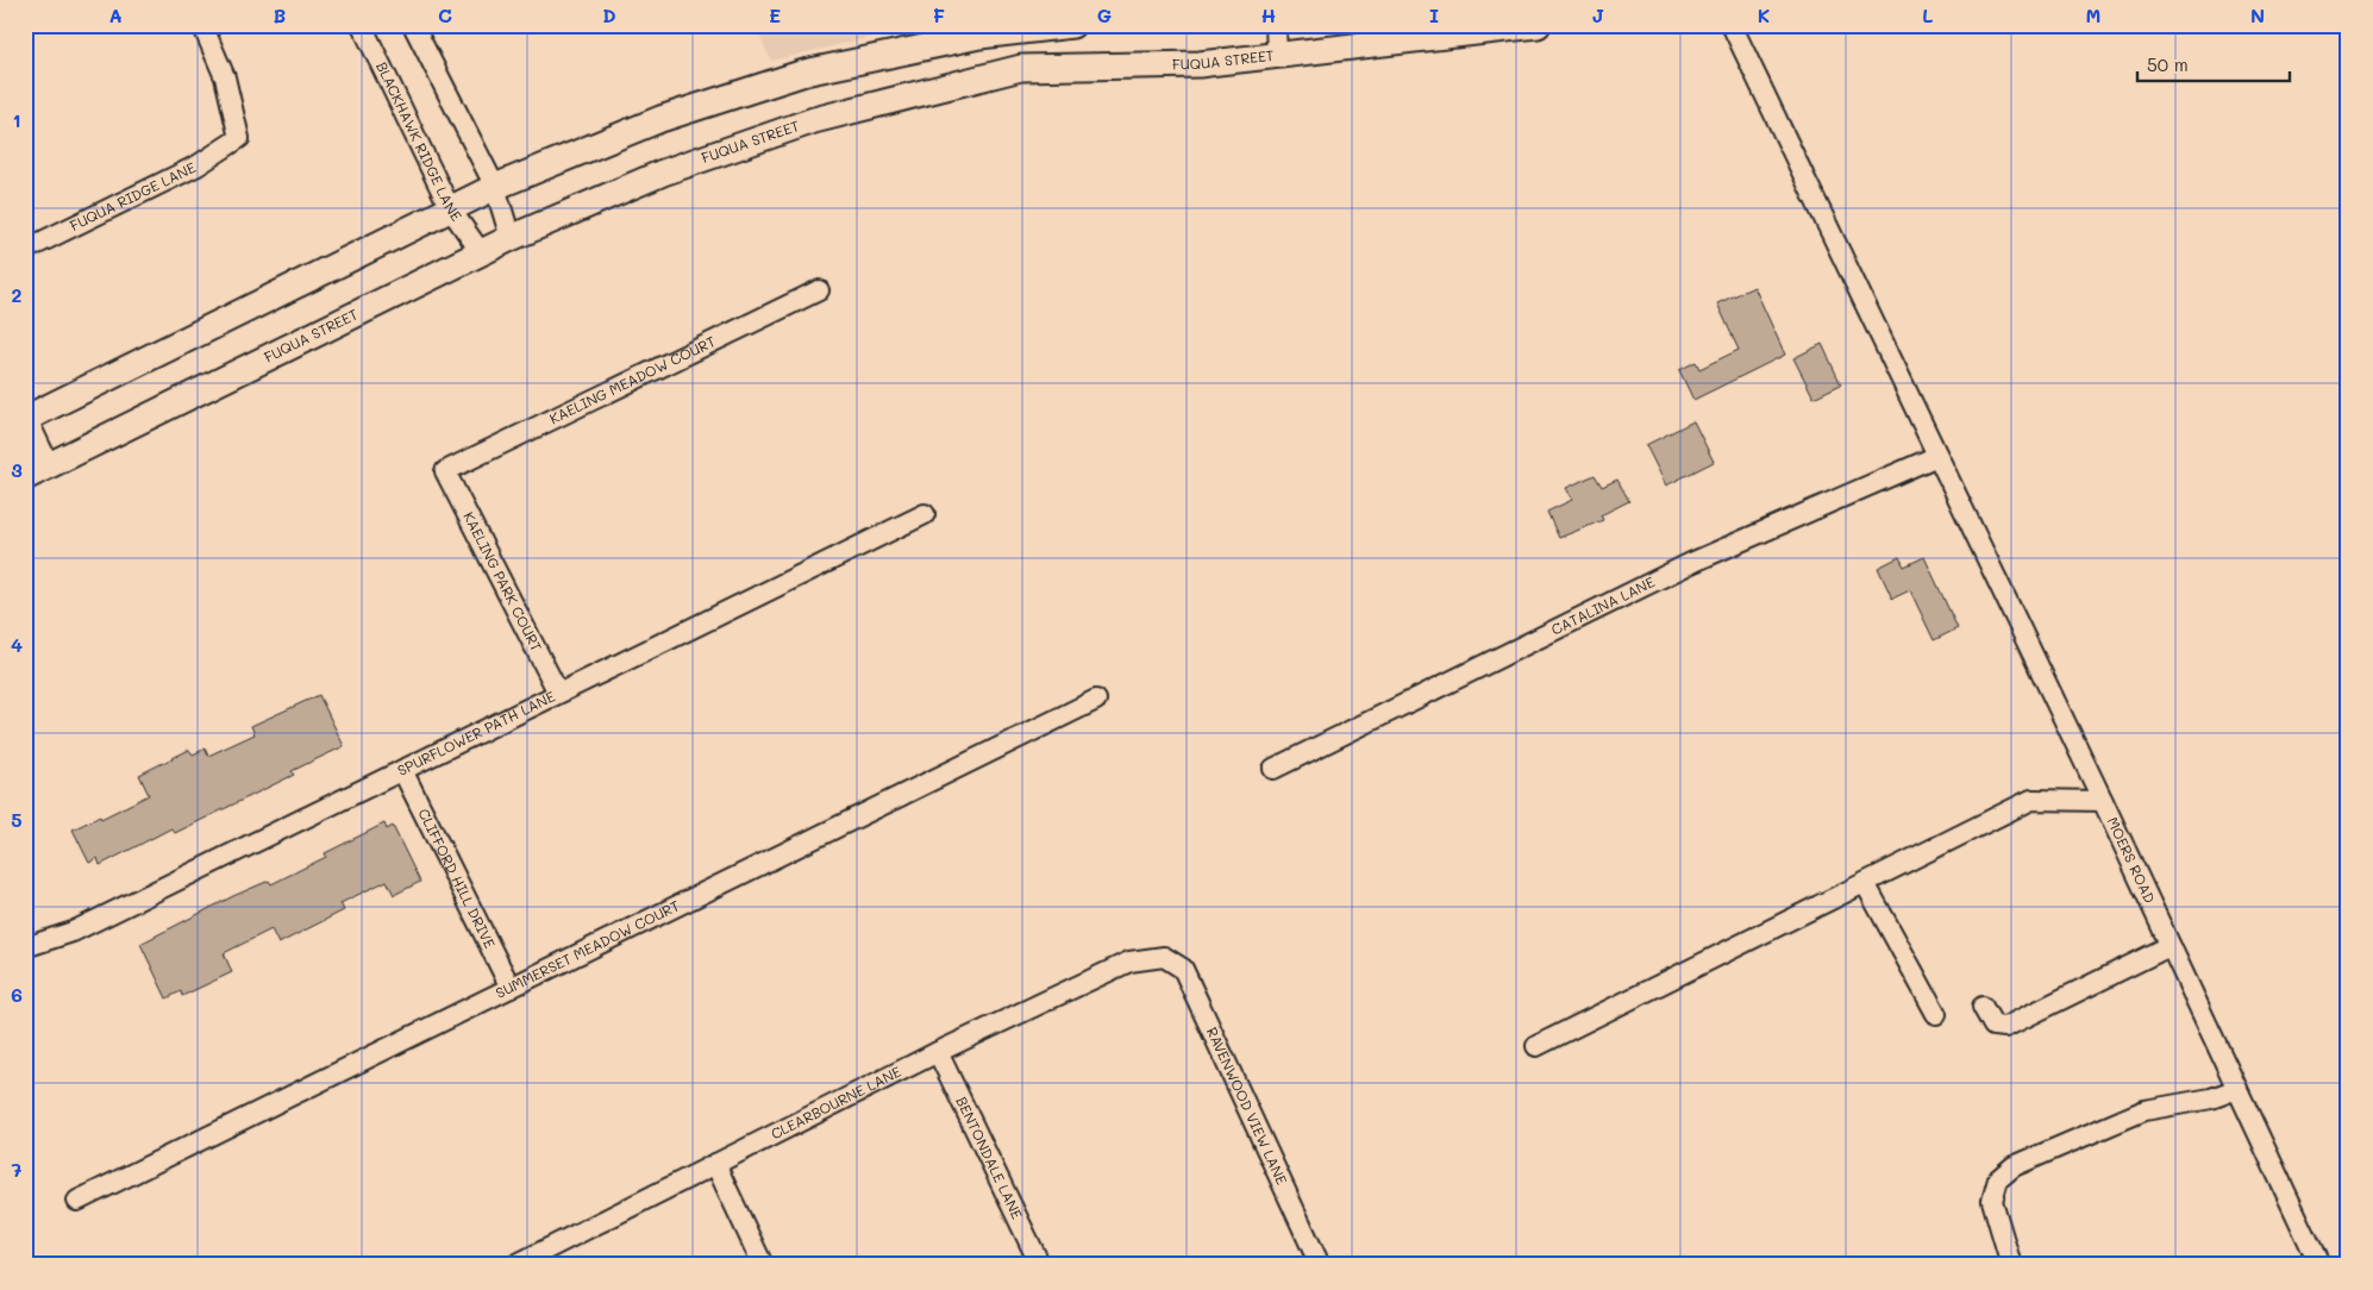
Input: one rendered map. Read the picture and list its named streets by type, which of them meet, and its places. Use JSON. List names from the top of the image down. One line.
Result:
{"streets":{"main road":["FUQUA STREET"],"street":["BLACKHAWK RIDGE LANE","FUQUA RIDGE LANE","KAELING MEADOW COURT","KAELING PARK COURT","CATALINA LANE","SPURFLOWER PATH LANE","MOERS ROAD","CLIFFORD HILL DRIVE","SUMMERSET MEADOW COURT","CLEARBOURNE LANE","RAVENWOOD VIEW LANE","BENTONDALE LANE"]},"crossings":[["FUQUA STREET","BLACKHAWK RIDGE LANE"],["KAELING MEADOW COURT","KAELING PARK COURT"],["KAELING PARK COURT","SPURFLOWER PATH LANE"],["CATALINA LANE","MOERS ROAD"],["SPURFLOWER PATH LANE","CLIFFORD HILL DRIVE"],["CLIFFORD HILL DRIVE","SUMMERSET MEADOW COURT"],["CLEARBOURNE LANE","RAVENWOOD VIEW LANE"],["CLEARBOURNE LANE","BENTONDALE LANE"]],"scale_bar":"50 m","grid":{"columns":["A","B","C","D","E","F","G","H","I","J","K","L","M","N"],"rows":["1","2","3","4","5","6","7"]}}
